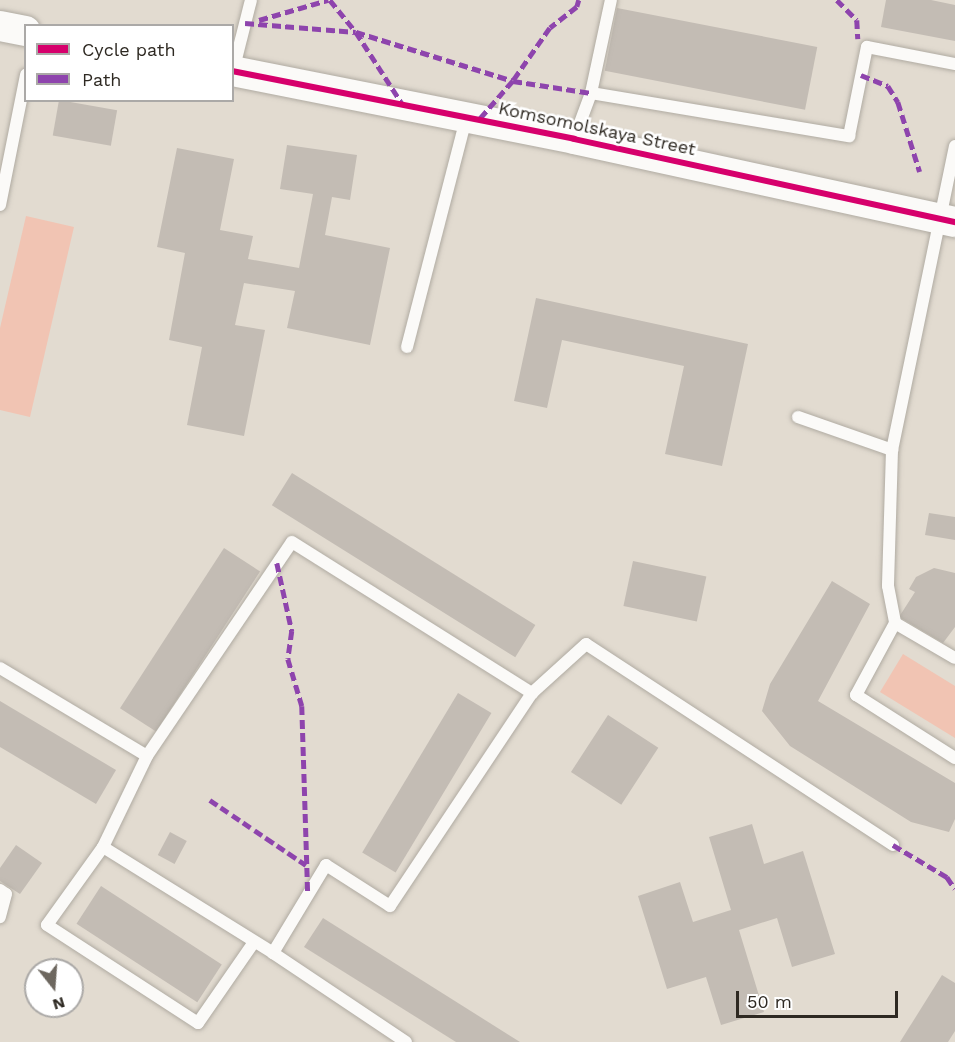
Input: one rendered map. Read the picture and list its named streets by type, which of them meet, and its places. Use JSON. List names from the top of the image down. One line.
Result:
{"streets":{"street":["Komsomolskaya Street"]},"legend":["Cycle path","Path"],"scale_bar":"50 m","north":"bottom"}
